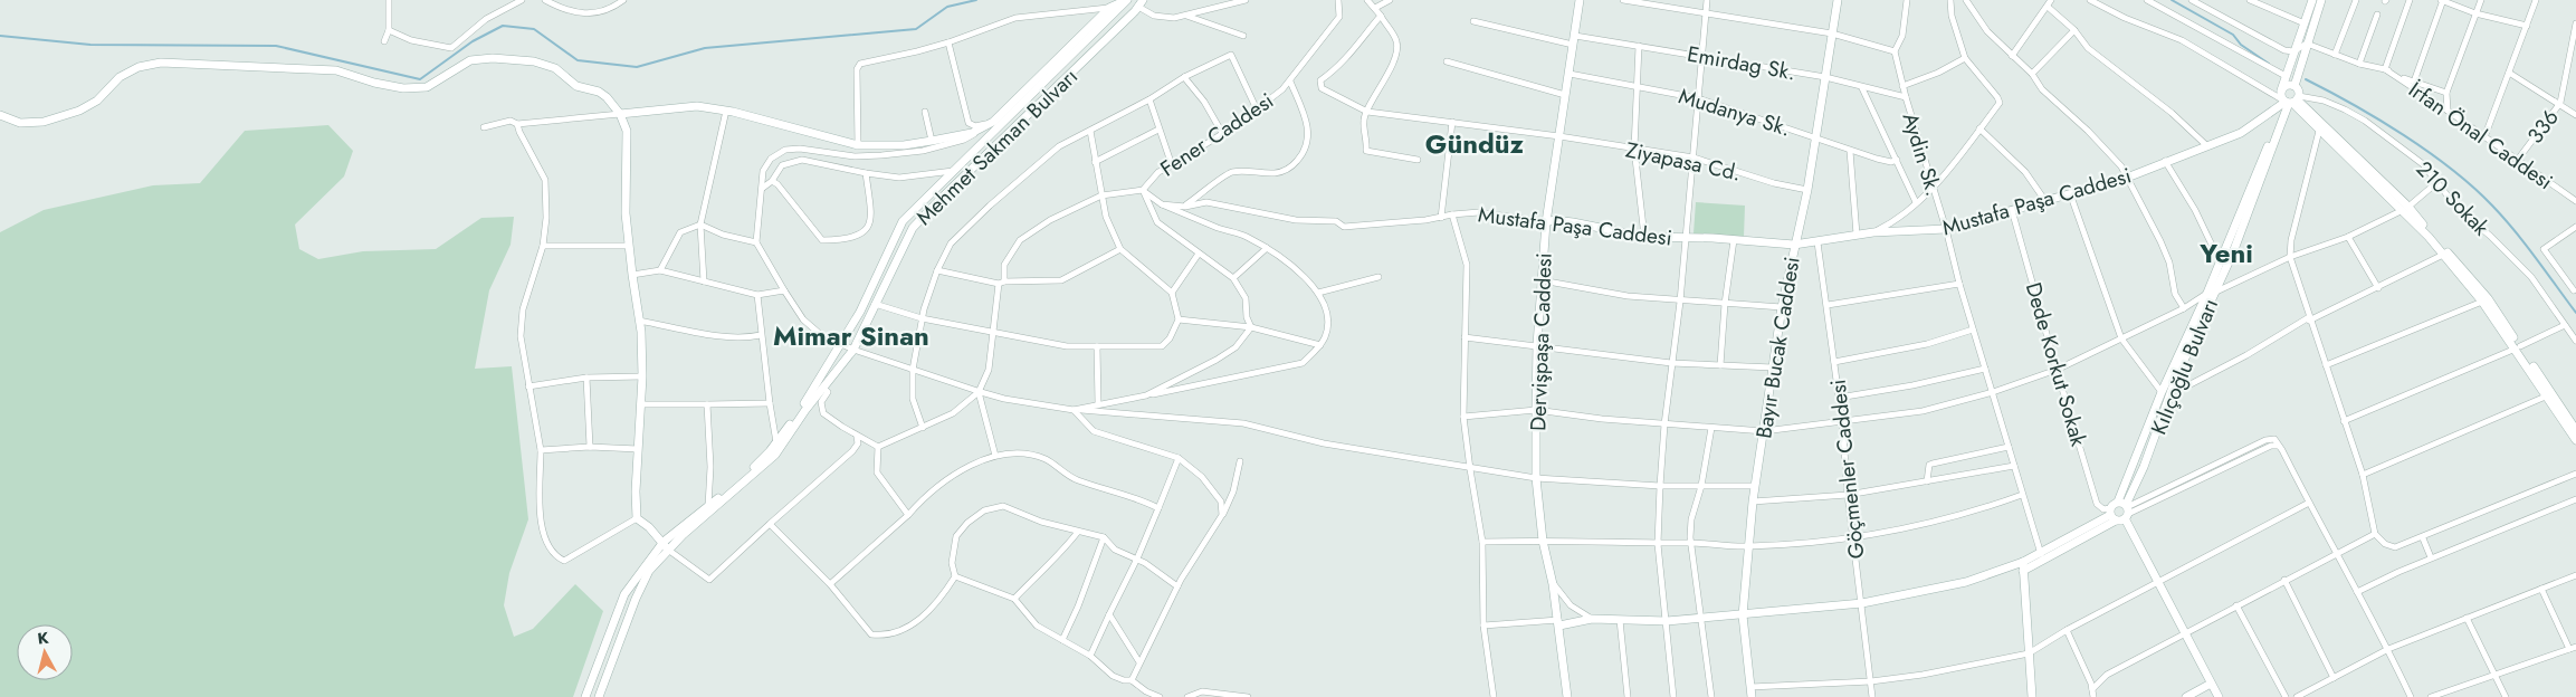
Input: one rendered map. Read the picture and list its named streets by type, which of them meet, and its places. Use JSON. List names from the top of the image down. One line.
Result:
{"streets":{"street":["Emirdag Sk.","Mudanya Sk.","336","Fener Caddesi","İrfan Önal Caddesi","Mehmet Sakman Bulvarı","Aydin Sk.","Ziyapasa Cd.","210 Sokak","Mustafa Paşa Caddesi","Dervişpaşa Caddesi","Bayır Bucak Caddesi","Dede Korkut Sokak","Kılıçoğlu Bulvarı","Göçmenler Caddesi"]},"crossings":[["Emirdag Sk.","Aydin Sk."],["Emirdag Sk.","Dervişpaşa Caddesi"],["Emirdag Sk.","Bayır Bucak Caddesi"],["Mudanya Sk.","Dervişpaşa Caddesi"],["Mudanya Sk.","Bayır Bucak Caddesi"],["336","İrfan Önal Caddesi"],["Aydin Sk.","Mustafa Paşa Caddesi"],["Ziyapasa Cd.","Dervişpaşa Caddesi"],["Ziyapasa Cd.","Bayır Bucak Caddesi"],["210 Sokak","Mustafa Paşa Caddesi"],["210 Sokak","Kılıçoğlu Bulvarı"],["Mustafa Paşa Caddesi","Dervişpaşa Caddesi"],["Mustafa Paşa Caddesi","Bayır Bucak Caddesi"],["Mustafa Paşa Caddesi","Dede Korkut Sokak"],["Mustafa Paşa Caddesi","Kılıçoğlu Bulvarı"],["Mustafa Paşa Caddesi","Göçmenler Caddesi"],["Dede Korkut Sokak","Kılıçoğlu Bulvarı"]],"districts":["Gündüz","Yeni","Mimar Sinan"],"north":"top"}
